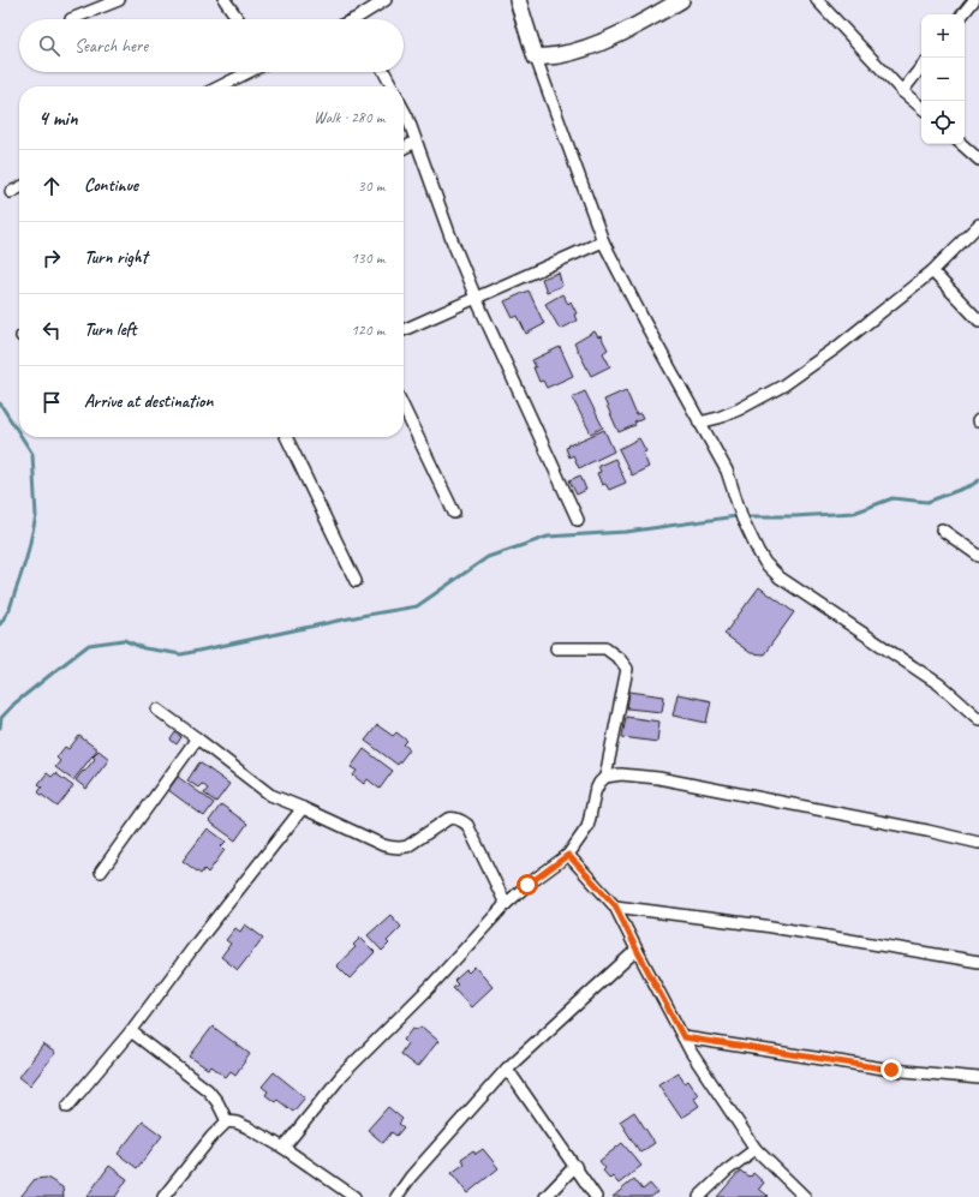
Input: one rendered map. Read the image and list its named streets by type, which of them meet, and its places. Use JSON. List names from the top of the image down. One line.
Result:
{"page":{"map_buttons":["+","−"],"search":"Search here","heading":["4 min","Walk · 280 m"],"list":[["Continue","30 m"],["Turn right","130 m"],["Turn left","120 m"],"Arrive at destination"]}}
